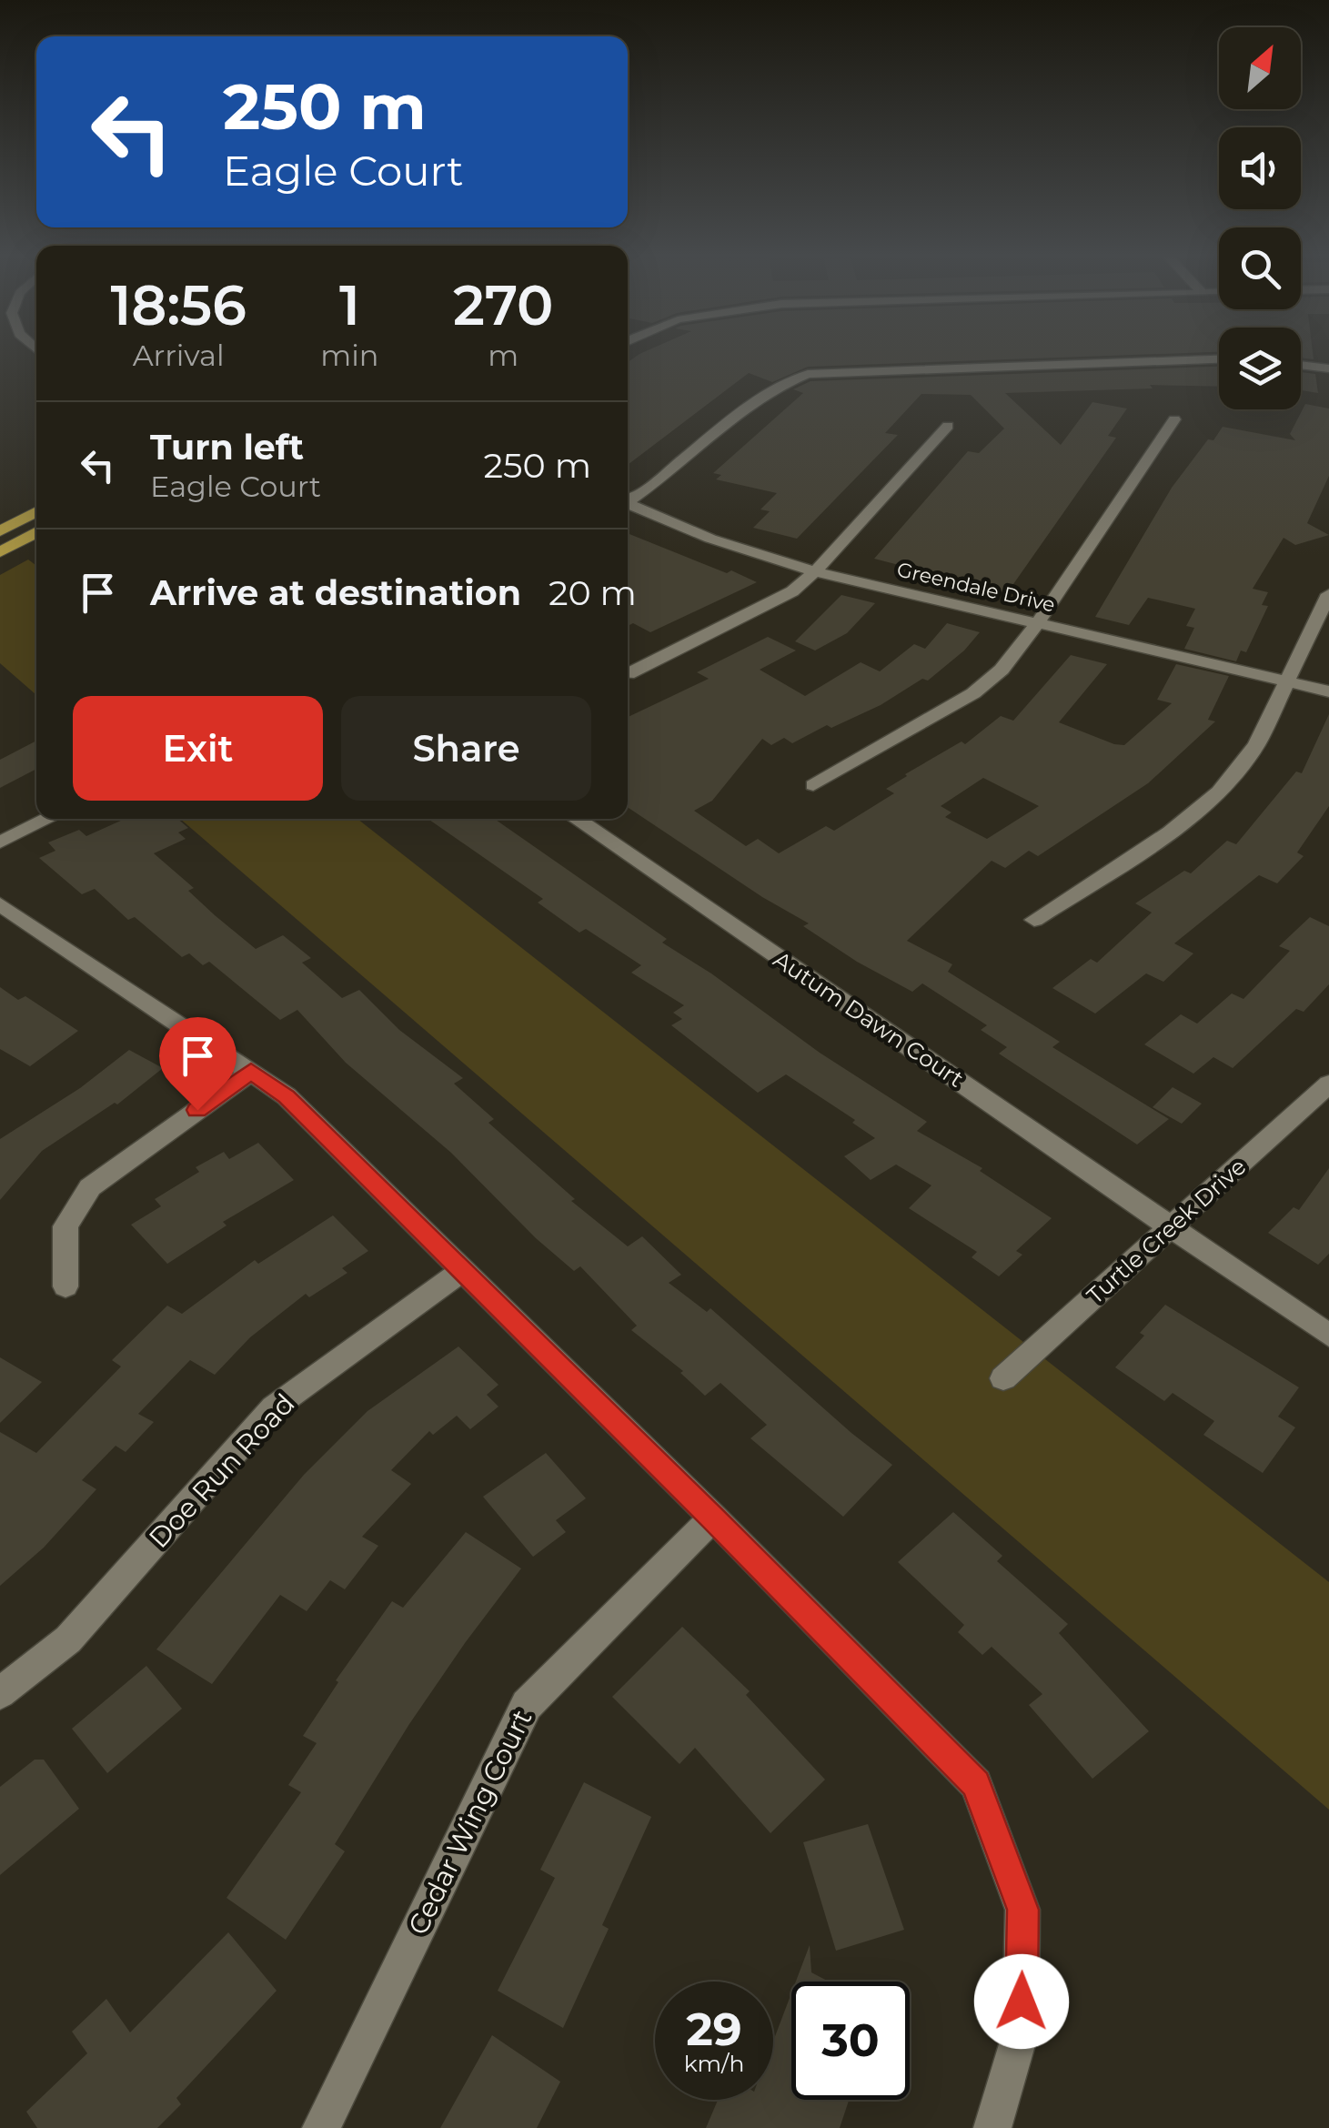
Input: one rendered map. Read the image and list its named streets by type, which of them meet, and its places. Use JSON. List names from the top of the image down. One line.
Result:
{"streets":{"street":["Greendale Drive","Autum Dawn Court","Turtle Creek Drive","Doe Run Road","Cedar Wing Court"]},"crossings":[["Autum Dawn Court","Turtle Creek Drive"]],"north":"top right","page":{"turn":["250 m","Eagle Court"],"eta":["18:56","Arrival","1","min","270","m"],"list":[{"name":"Turn left","note":"Eagle Court","value":"250 m"},{"name":"Arrive at destination","value":"20 m"}],"buttons":["Exit","Share"],"speed":"29 km/h","limit":"30"}}
